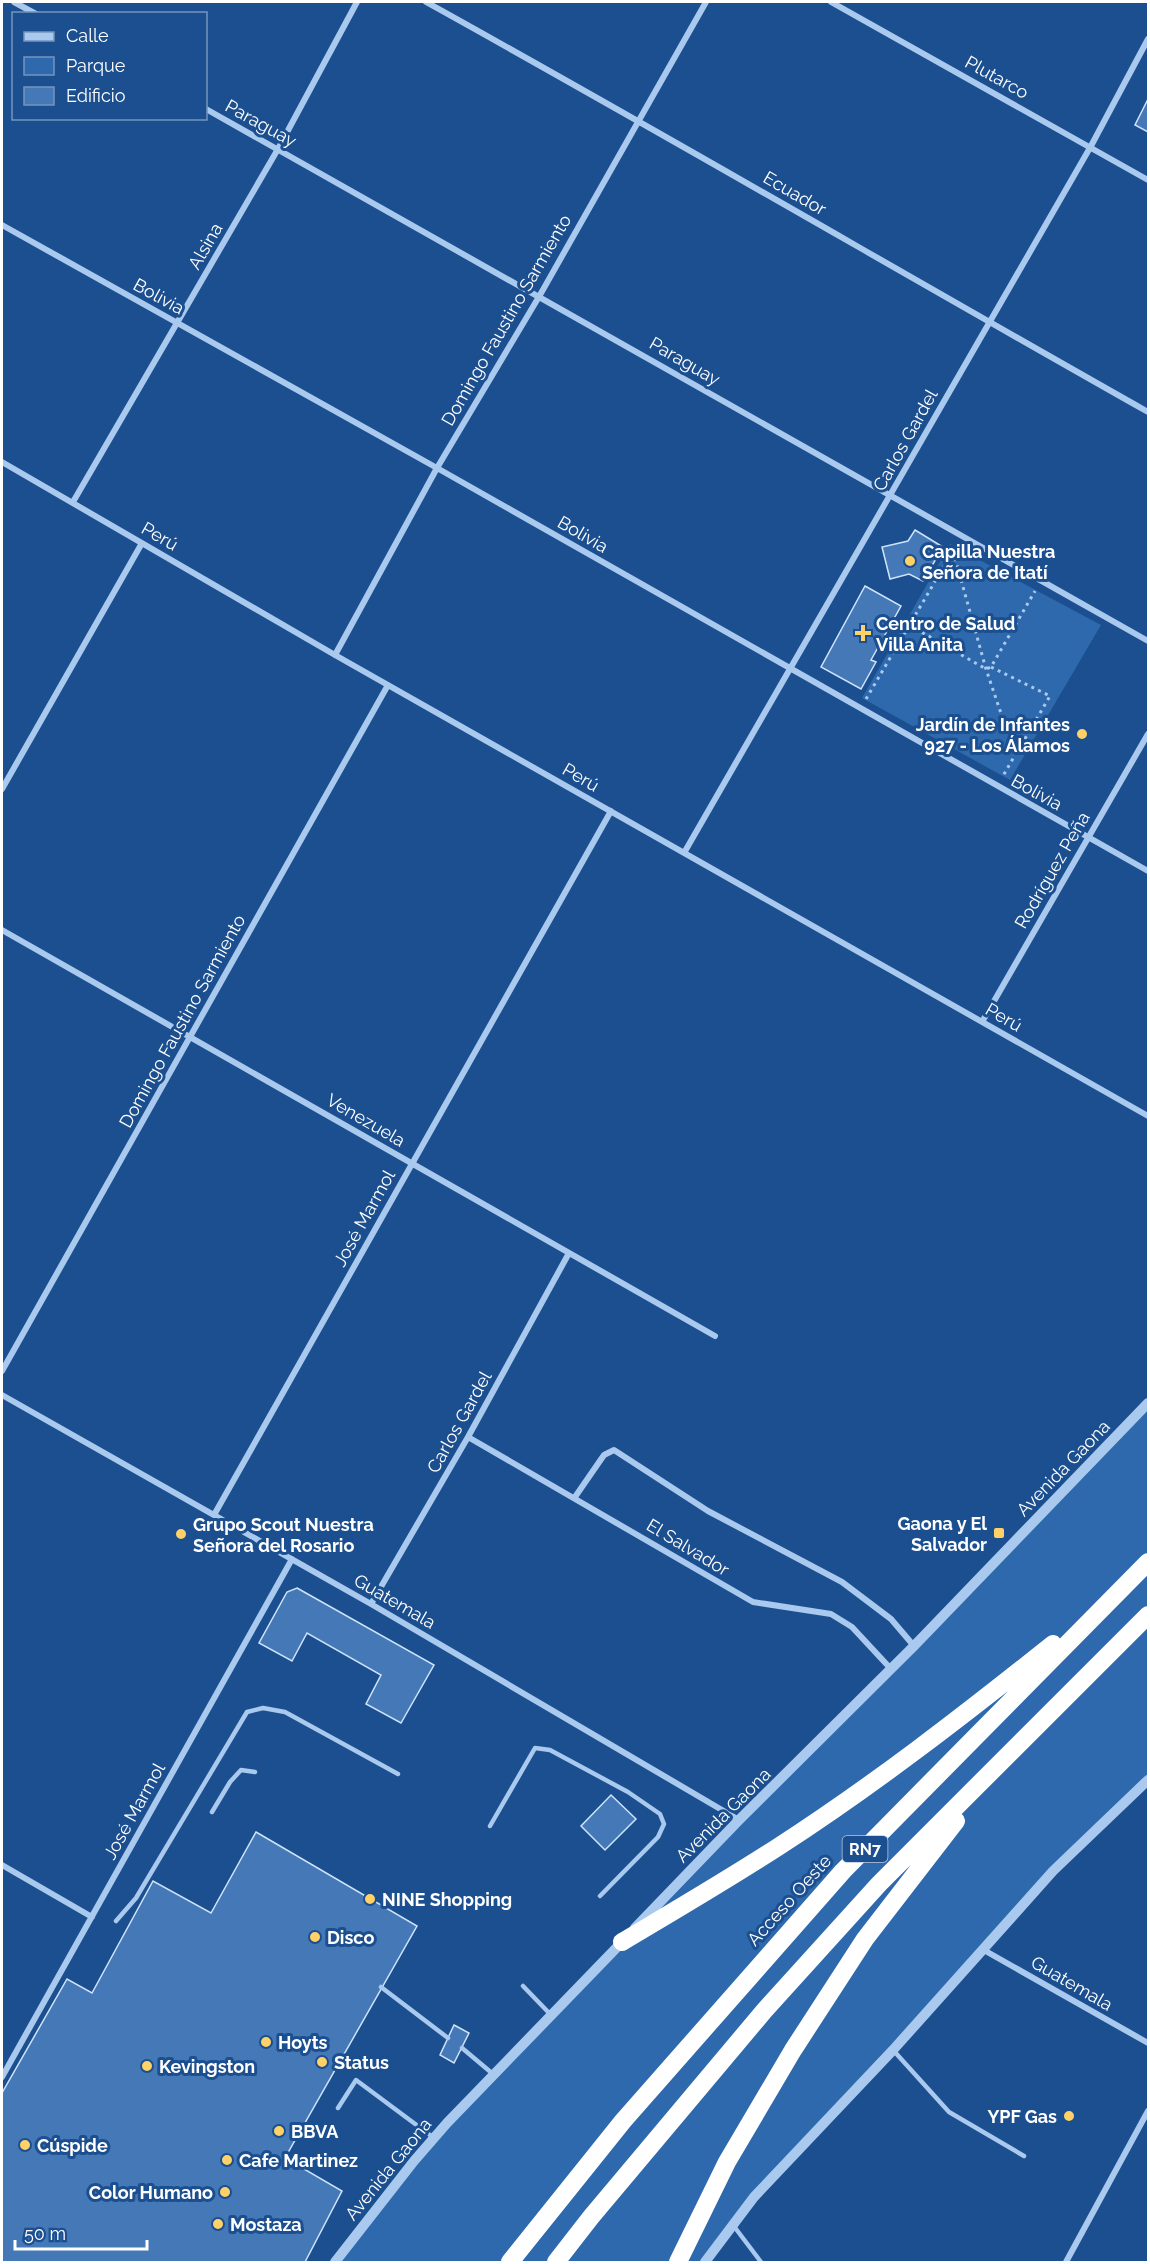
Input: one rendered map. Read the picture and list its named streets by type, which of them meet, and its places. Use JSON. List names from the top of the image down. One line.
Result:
{"streets":{"highway":["RN7","Acceso Oeste"],"street":["Plutarco","Paraguay","Ecuador","Alsina","Bolivia","Domingo Faustino Sarmiento","Carlos Gardel","Perú","Rodríguez Peña","Venezuela","José Marmol","Avenida Gaona","El Salvador","Guatemala"]},"crossings":[["Plutarco","Carlos Gardel"],["Paraguay","Alsina"],["Paraguay","Domingo Faustino Sarmiento"],["Paraguay","Carlos Gardel"],["Ecuador","Domingo Faustino Sarmiento"],["Ecuador","Carlos Gardel"],["Alsina","Bolivia"],["Alsina","Perú"],["Bolivia","Domingo Faustino Sarmiento"],["Bolivia","Carlos Gardel"],["Bolivia","Rodríguez Peña"],["Domingo Faustino Sarmiento","Perú"],["Domingo Faustino Sarmiento","Venezuela"],["Carlos Gardel","Perú"],["Carlos Gardel","Venezuela"],["Carlos Gardel","El Salvador"],["Carlos Gardel","Guatemala"],["Perú","Rodríguez Peña"],["Perú","José Marmol"],["Venezuela","José Marmol"],["José Marmol","Guatemala"],["Avenida Gaona","El Salvador"],["Avenida Gaona","Guatemala"]],"places":{"other":["Capilla Nuestra Señora de Itatí","Jardín de Infantes 927 - Los Álamos","Grupo Scout Nuestra Señora del Rosario","NINE Shopping","Disco","Hoyts","Status","Kevingston","YPF Gas","BBVA","Cúspide","Cafe Martinez","Color Humano","Mostaza"],"health":["Centro de Salud Villa Anita"],"transit":["Gaona y El Salvador"]},"legend":["Calle","Parque","Edificio"],"scale_bar":"50 m"}
